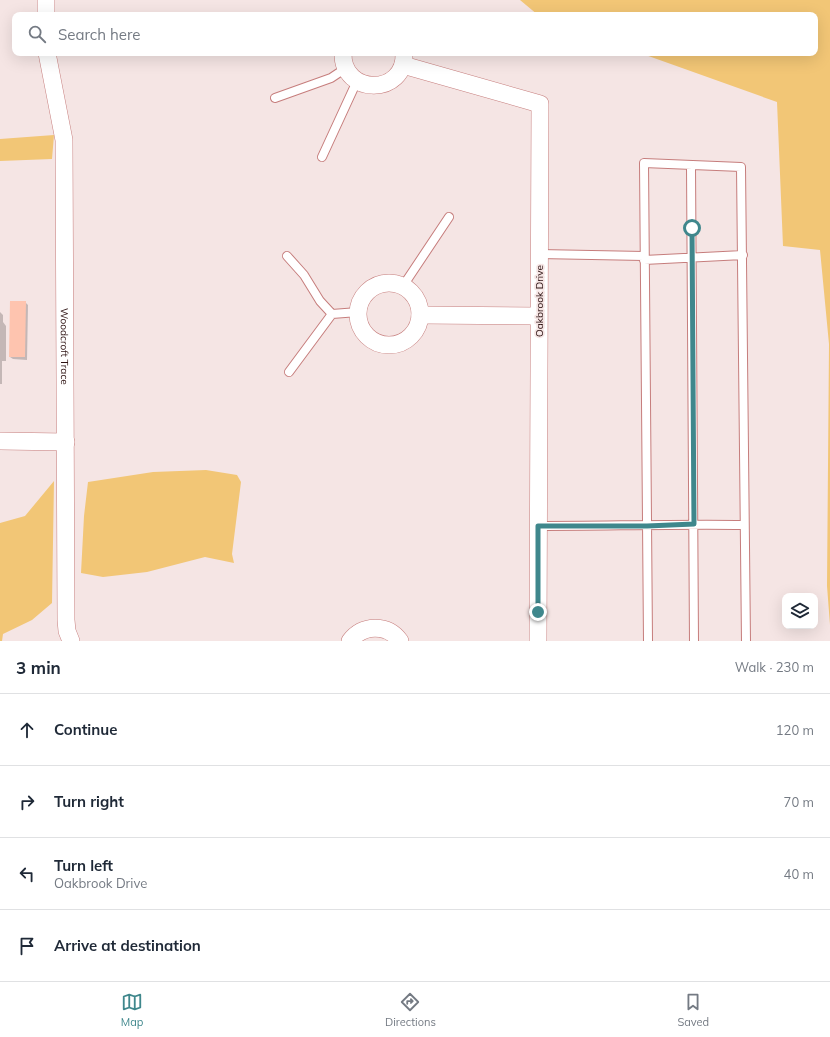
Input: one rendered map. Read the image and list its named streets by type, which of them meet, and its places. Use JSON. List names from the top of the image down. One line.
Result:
{"streets":{"street":["Oakbrook Drive","Woodcroft Trace"]},"page":{"search":"Search here","heading":["3 min","Walk · 230 m"],"list":[["Continue","120 m"],["Turn right","70 m"],["Turn left","Oakbrook Drive","40 m"],"Arrive at destination"],"nav":["Map","Directions","Saved"]}}
